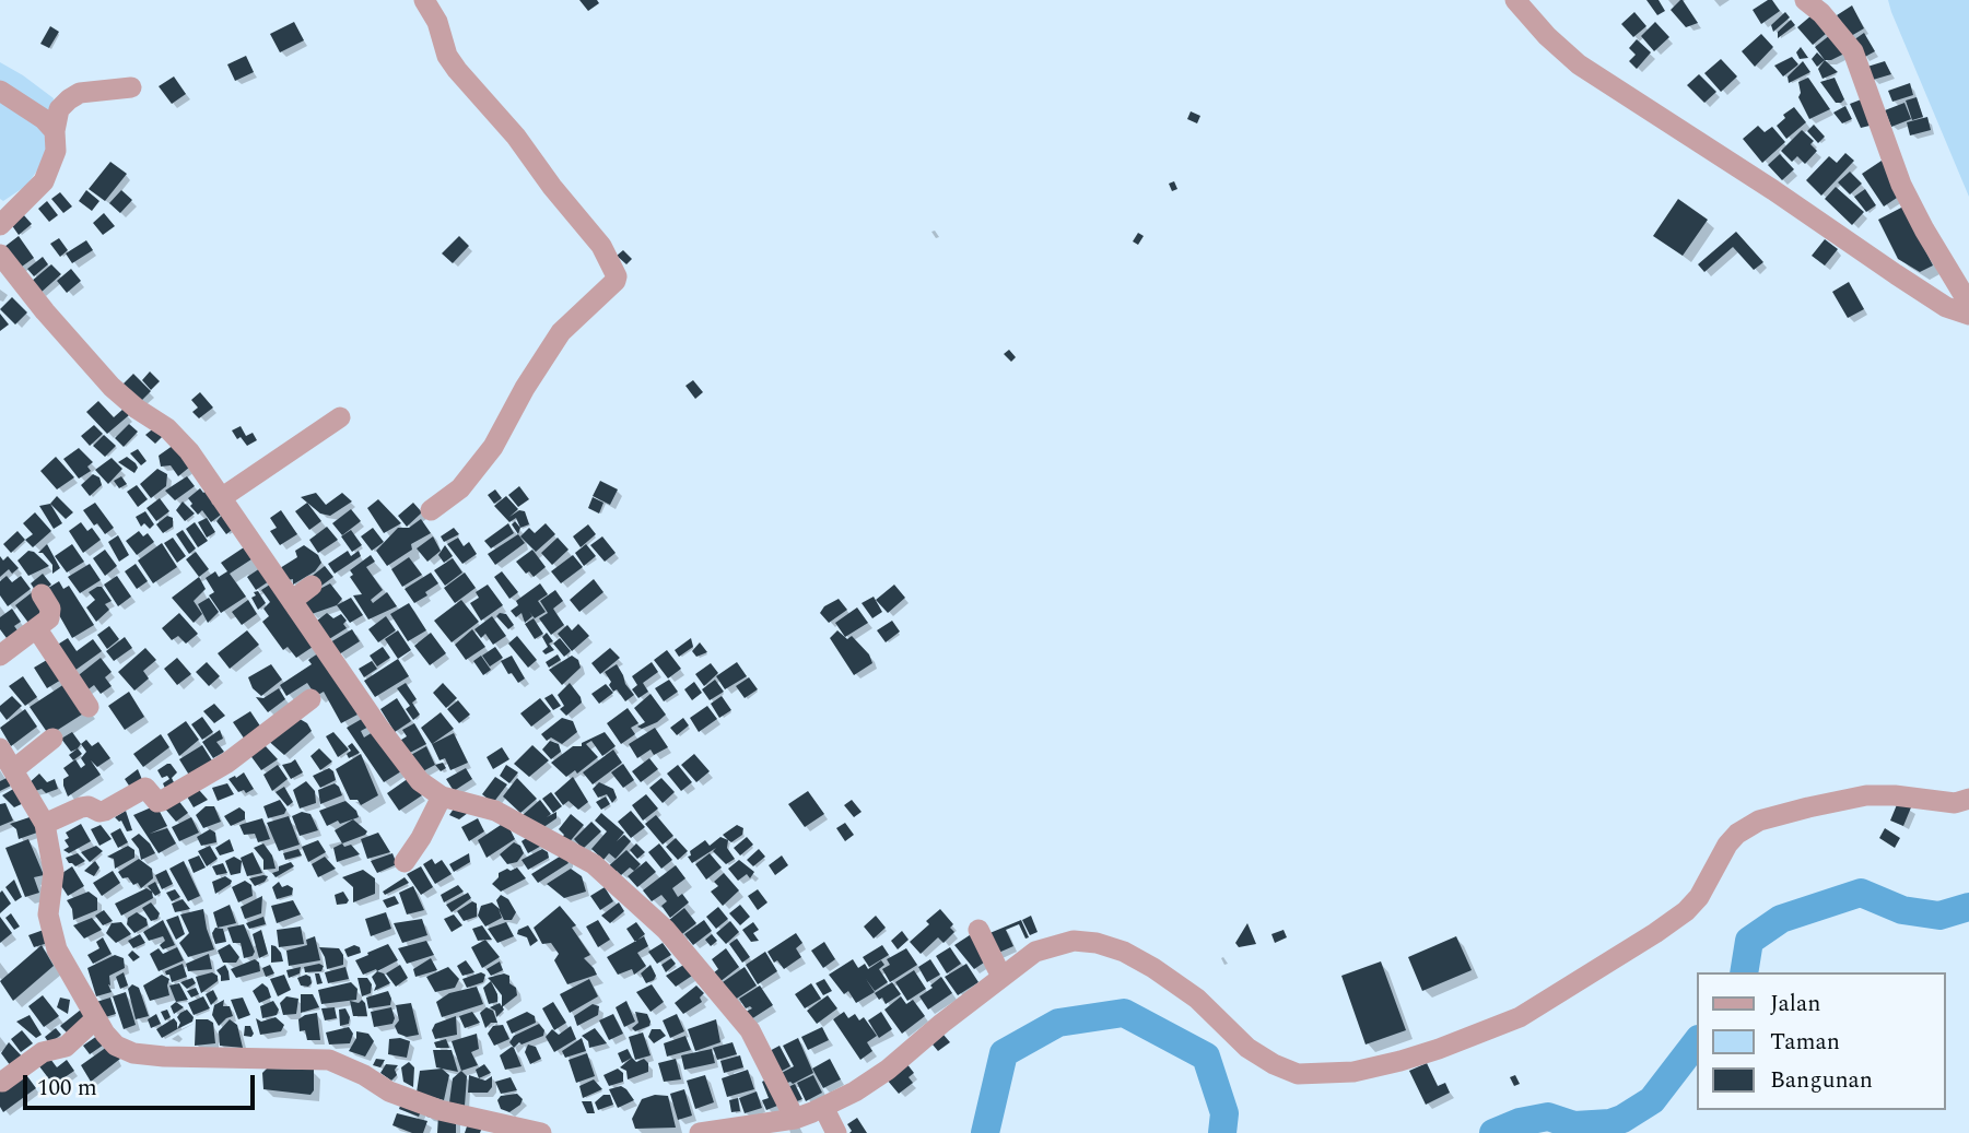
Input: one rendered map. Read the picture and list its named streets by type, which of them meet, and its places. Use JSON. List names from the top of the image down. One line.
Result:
{"legend":["Jalan","Taman","Bangunan"],"scale_bar":"100 m"}
